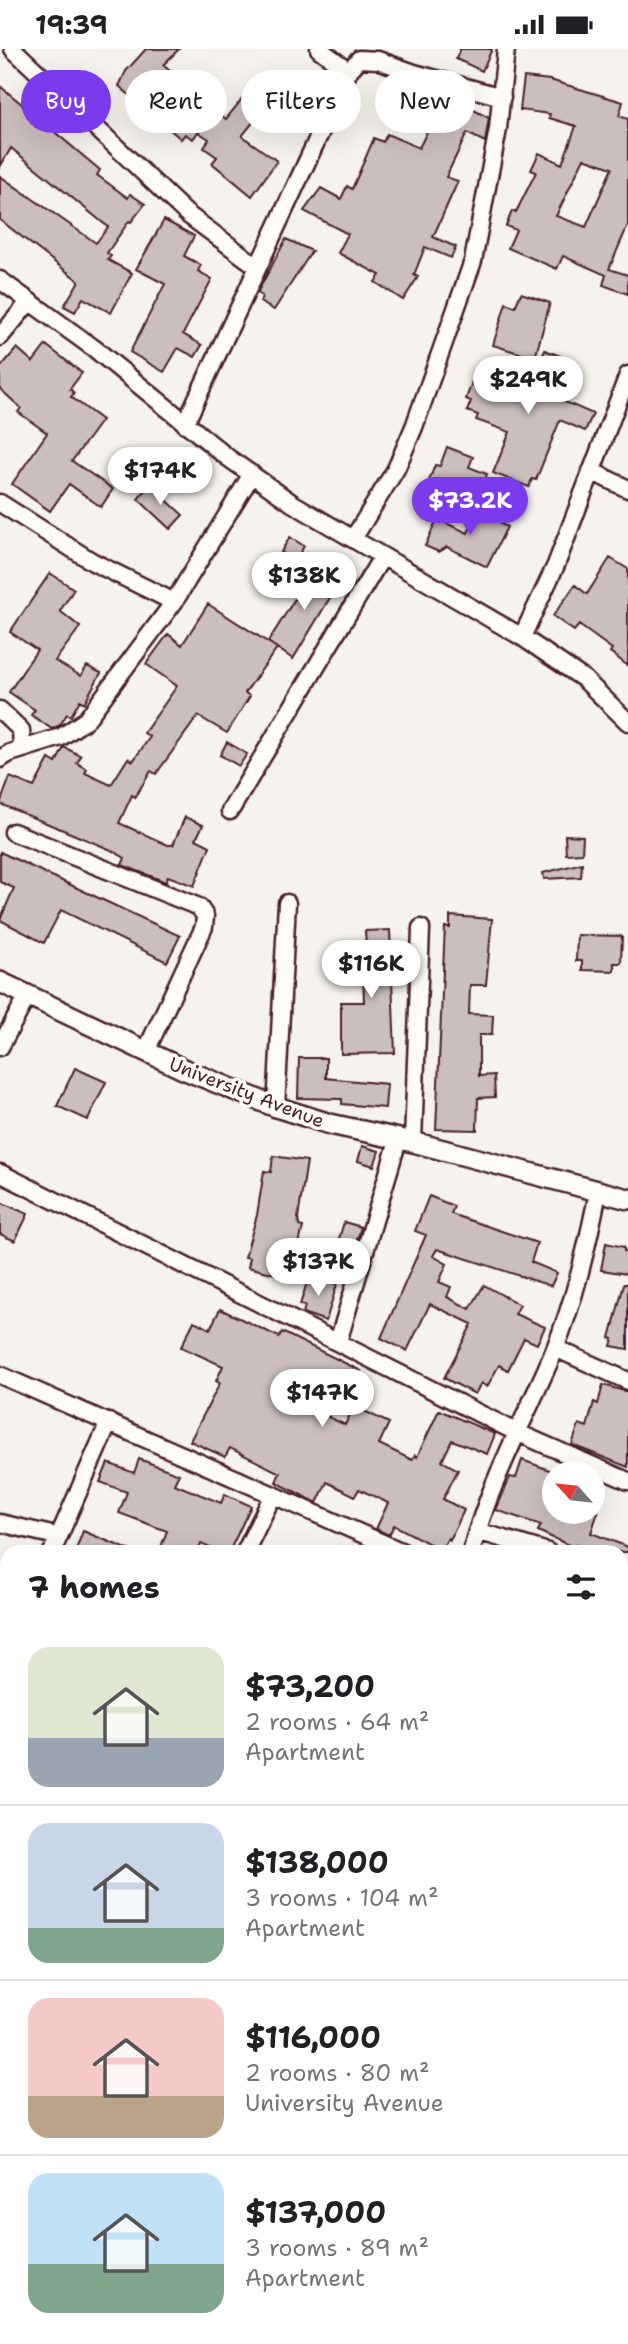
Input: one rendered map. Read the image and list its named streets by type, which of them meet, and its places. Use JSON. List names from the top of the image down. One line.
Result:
{"streets":{"street":["University Avenue"]},"north":"top left","page":{"status":"19:39","chip":["Buy","Rent","Filters","New"],"price":["$249K","$174K","$73.2K","$138K","$116K","$137K","$147K"],"heading":"7 homes","list":[{"name":"$73,200","note":"2 rooms · 64 m² · Apartment"},{"name":"$138,000","note":"3 rooms · 104 m² · Apartment"},{"name":"$116,000","note":"2 rooms · 80 m² · University Avenue"},{"name":"$137,000","note":"3 rooms · 89 m² · Apartment"}]}}
